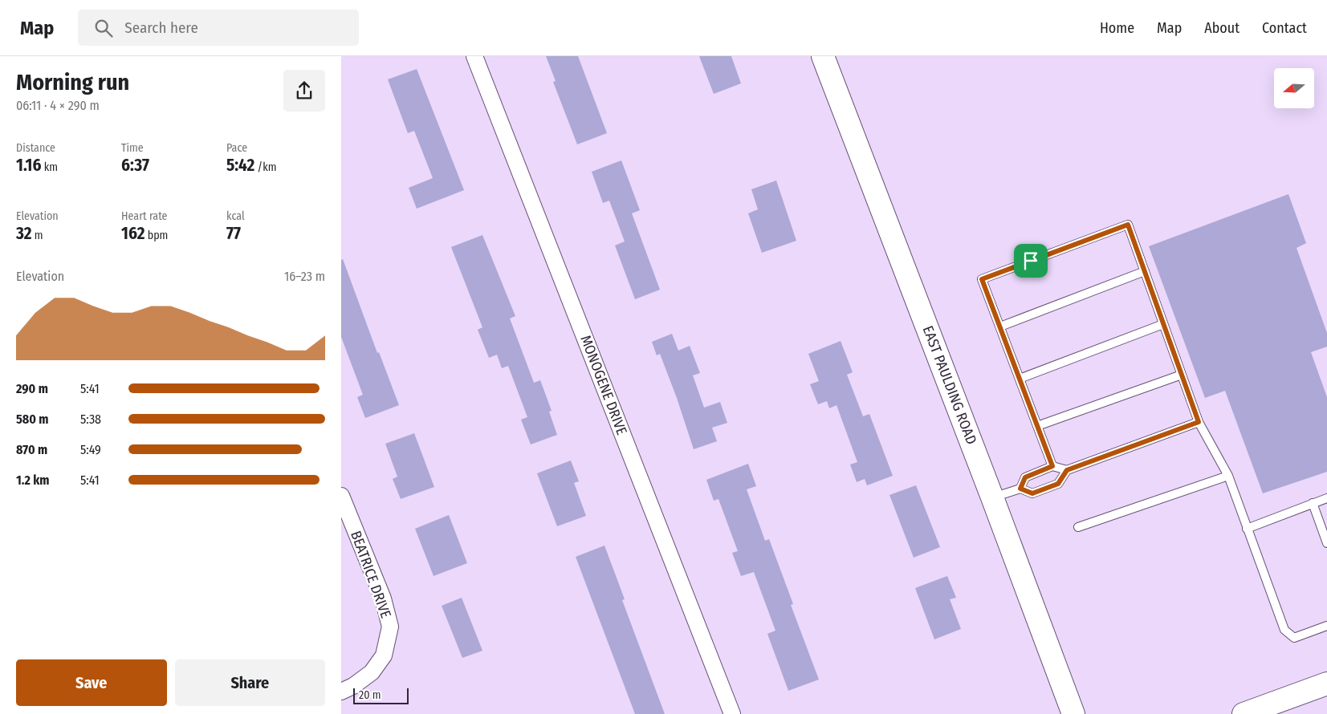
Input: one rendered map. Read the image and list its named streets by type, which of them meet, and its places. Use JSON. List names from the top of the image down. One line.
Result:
{"streets":{"main road":["EAST PAULDING ROAD"],"street":["MONOGENE DRIVE","BEATRICE DRIVE"]},"scale_bar":"20 m","north":"left","page":{"header":"Map","search":"Search here","nav":["Home","Map","About","Contact"],"heading":["Morning run","06:11 · 4 × 290 m"],"stats":[["Distance","1.16 km"],["Time","6:37"],["Pace","5:42 /km"],["Elevation","32 m"],["Heart rate","162 bpm"],["kcal","77"]],"chart":["Elevation","16–23 m"],"list":[{"name":"290 m","note":"5:41"},{"name":"580 m","note":"5:38"},{"name":"870 m","note":"5:49"},{"name":"1.2 km","note":"5:41"}],"buttons":["Save","Share"],"scale":"20 m"}}
